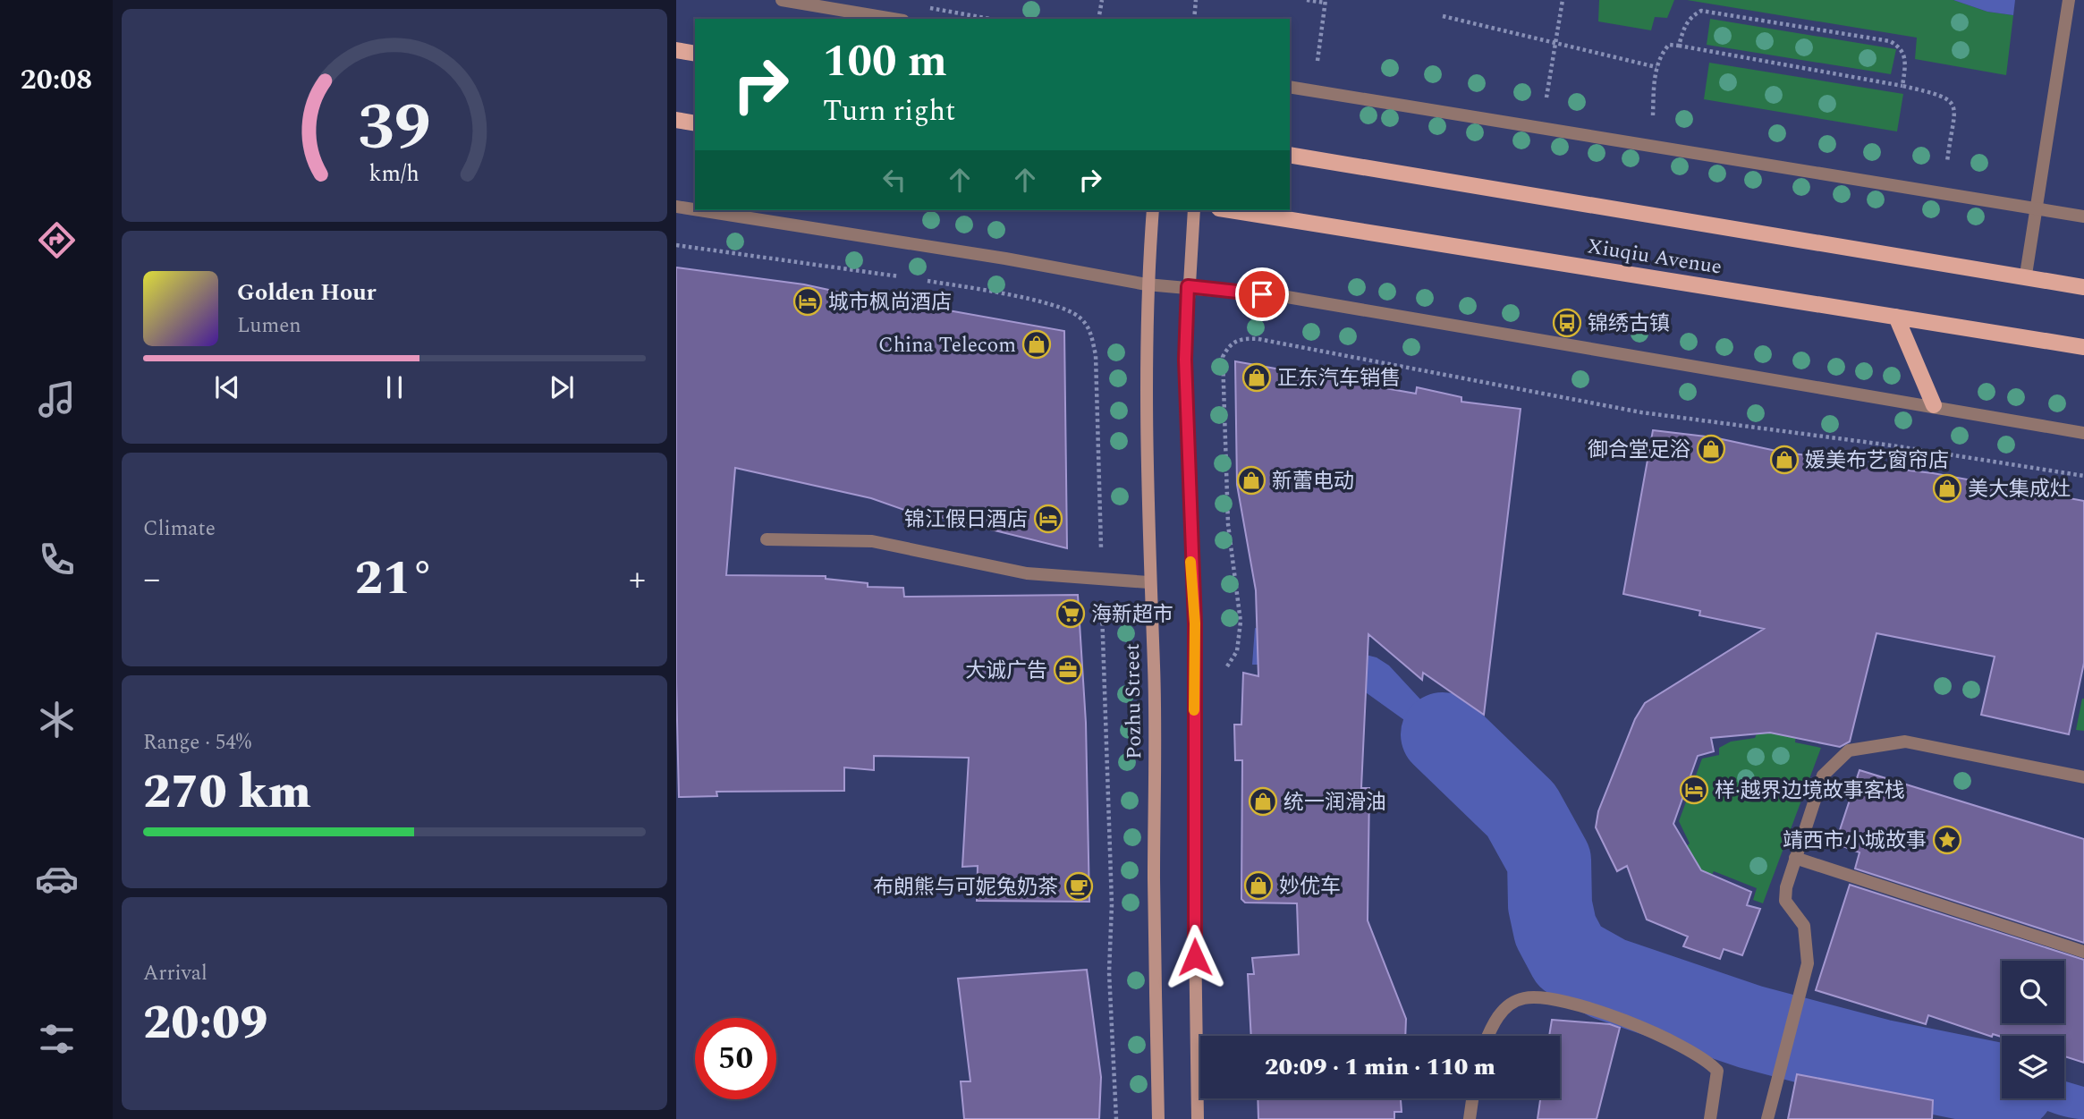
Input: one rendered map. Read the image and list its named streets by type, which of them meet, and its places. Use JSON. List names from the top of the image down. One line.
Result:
{"streets":{"main road":["Xiuqiu Avenue","Pozhu Street"]},"places":{"hotel":["城市枫尚酒店","锦江假日酒店","样·越界边境故事客栈"],"bus stop":["锦绣古镇"],"shop":["China Telecom","正东汽车销售","御合堂足浴","媛美布艺窗帘店","新蕾电动","美大集成灶","统一润滑油","妙优车"],"supermarket":["海新超市"],"office":["大诚广告"],"place":["靖西市小城故事"],"cafe":["布朗熊与可妮兔奶茶"]},"page":{"tabs":"20:08","turn":["100 m","Turn right"],"song":["Golden Hour","Lumen"],"tile":["Climate",["Range · 54%","270 km"],["Arrival","20:09"]],"heat":["−","21°","+"],"limit":"50","trip":"20:09 · 1 min · 110 m","gauge":["39","km/h"]}}
